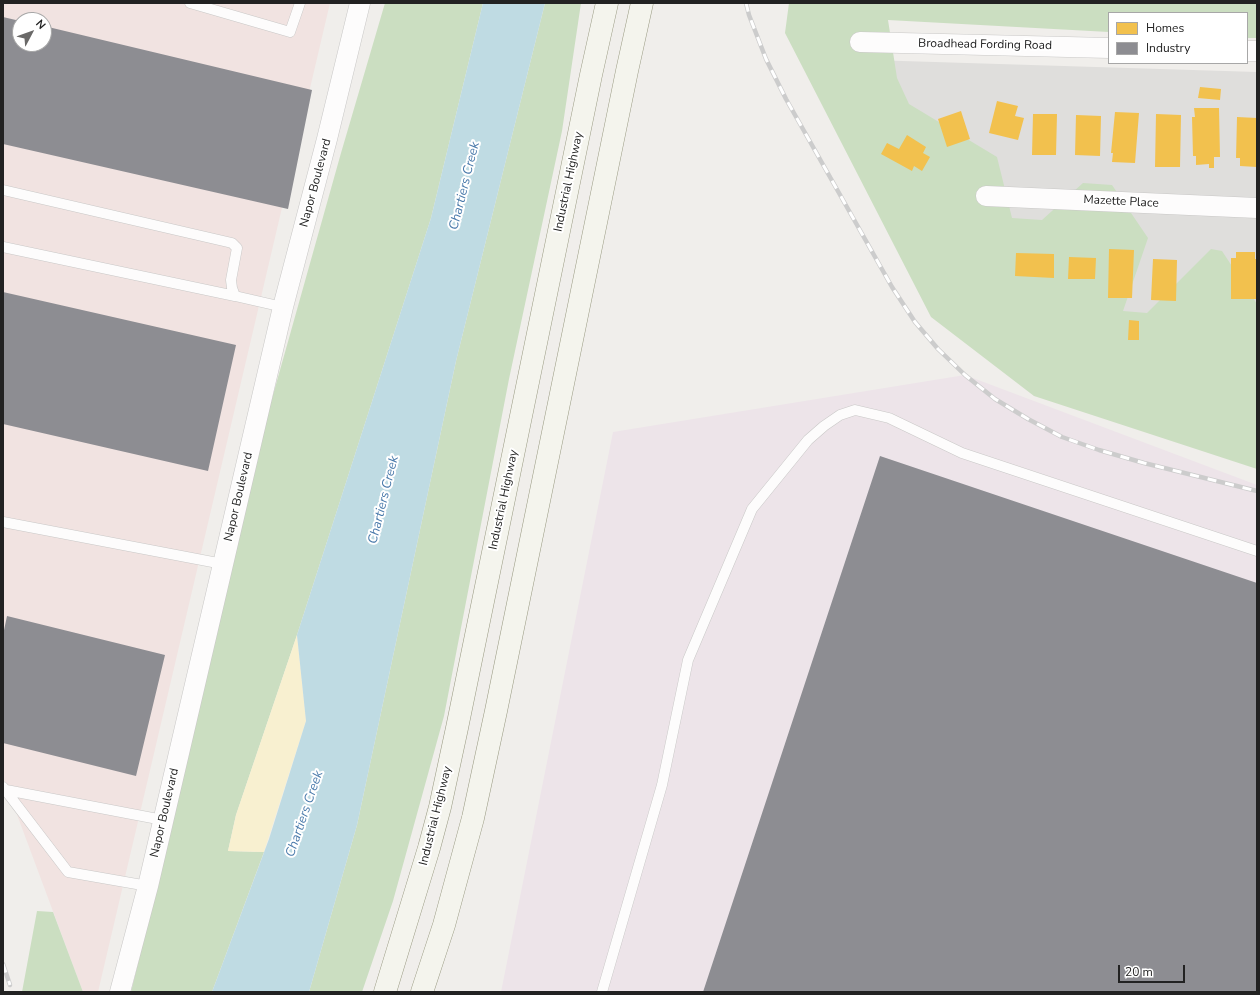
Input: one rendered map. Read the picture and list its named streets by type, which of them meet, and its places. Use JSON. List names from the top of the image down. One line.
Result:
{"streets":{"street":["Broadhead Fording Road","Industrial Highway","Napor Boulevard","Mazette Place"]},"water":["Chartiers Creek"],"legend":["Homes","Industry"],"scale_bar":"20 m","north":"top right"}
